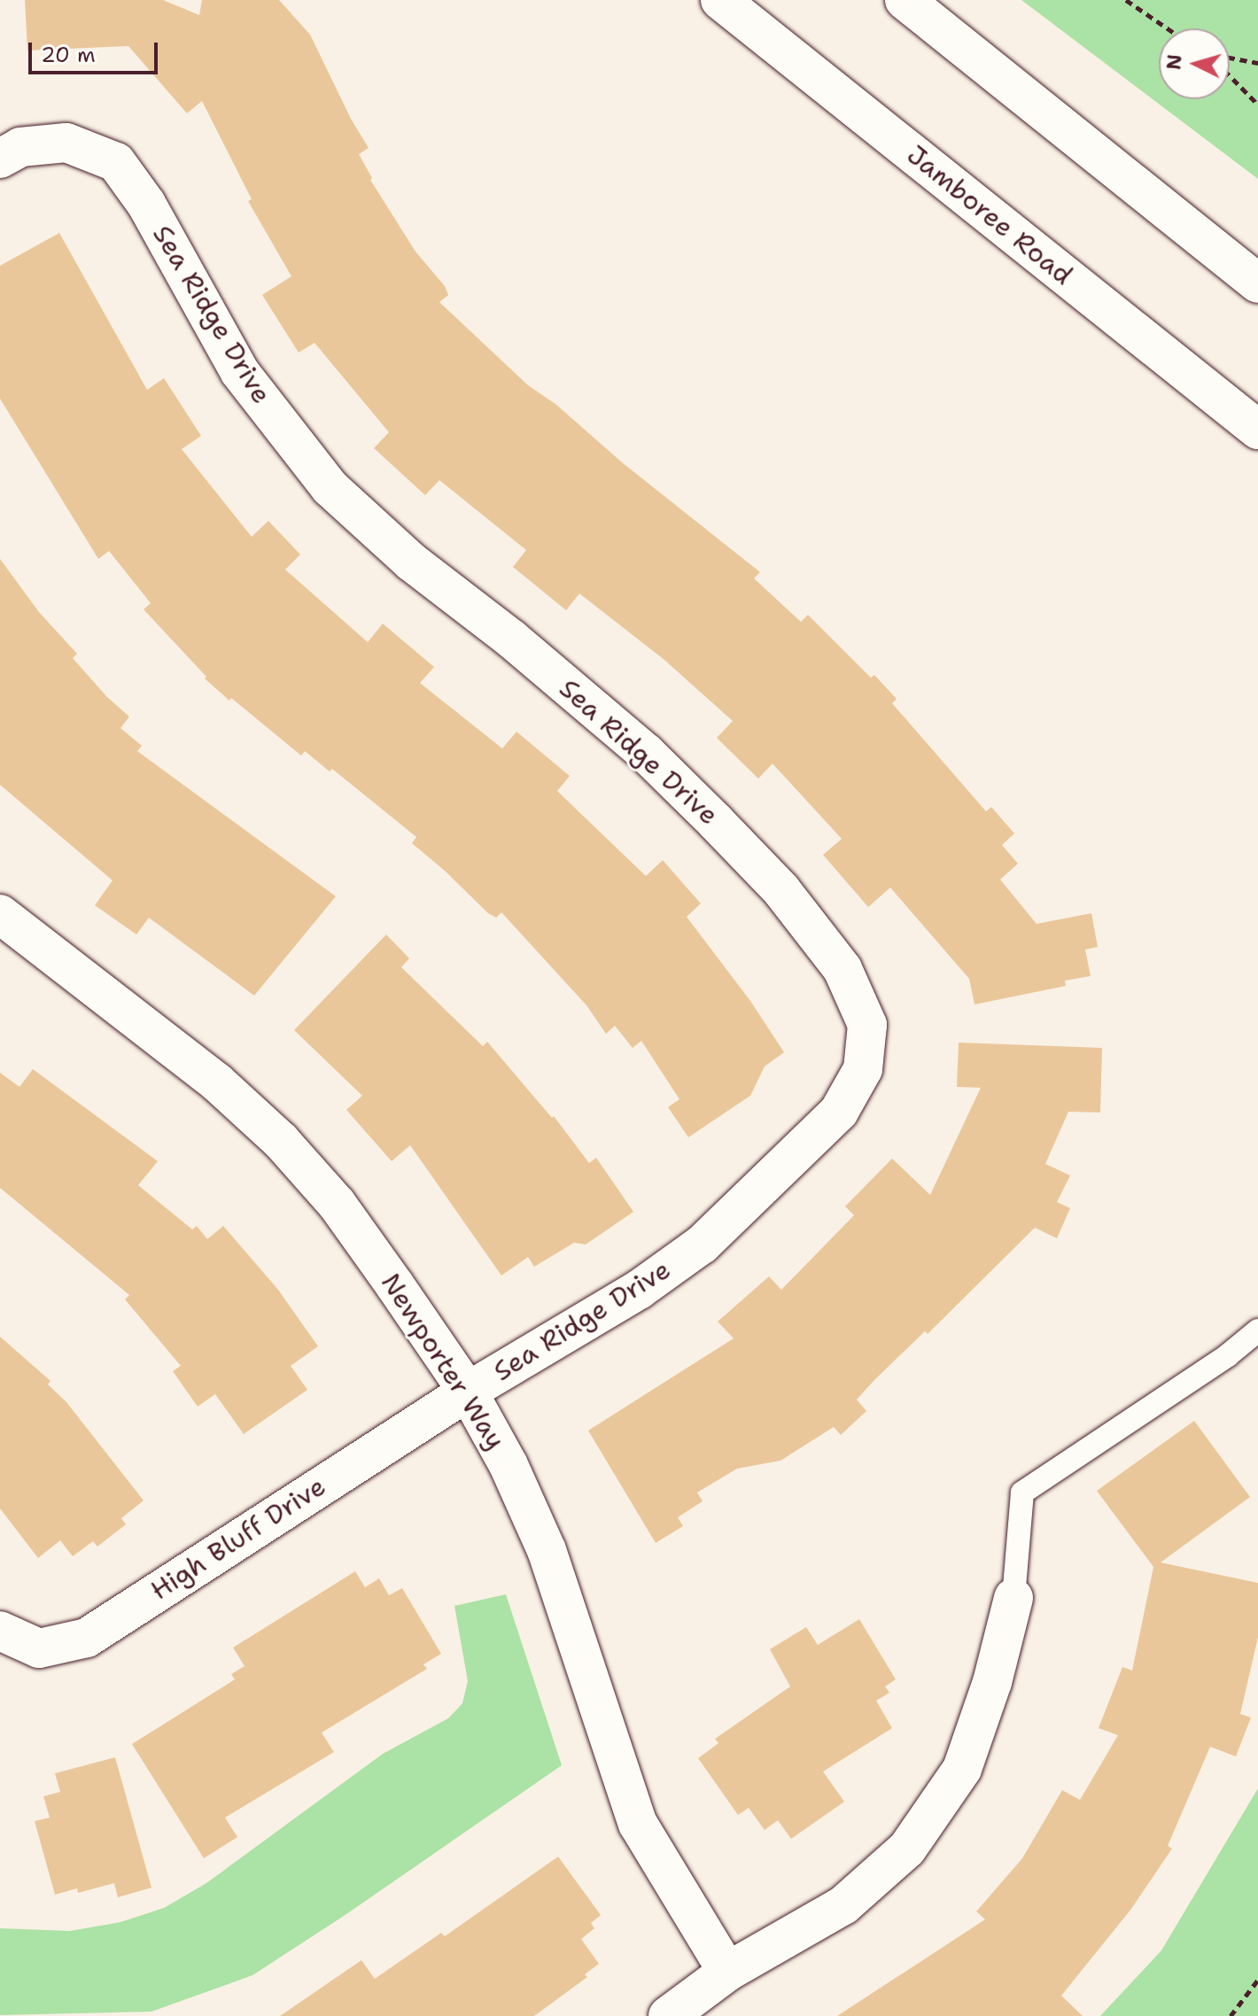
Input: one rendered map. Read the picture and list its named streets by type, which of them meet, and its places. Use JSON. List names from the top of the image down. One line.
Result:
{"streets":{"street":["Jamboree Road","Sea Ridge Drive","Newporter Way","High Bluff Drive"]},"crossings":[["Sea Ridge Drive","Newporter Way"],["Sea Ridge Drive","High Bluff Drive"],["Newporter Way","High Bluff Drive"]],"scale_bar":"20 m","north":"left"}
